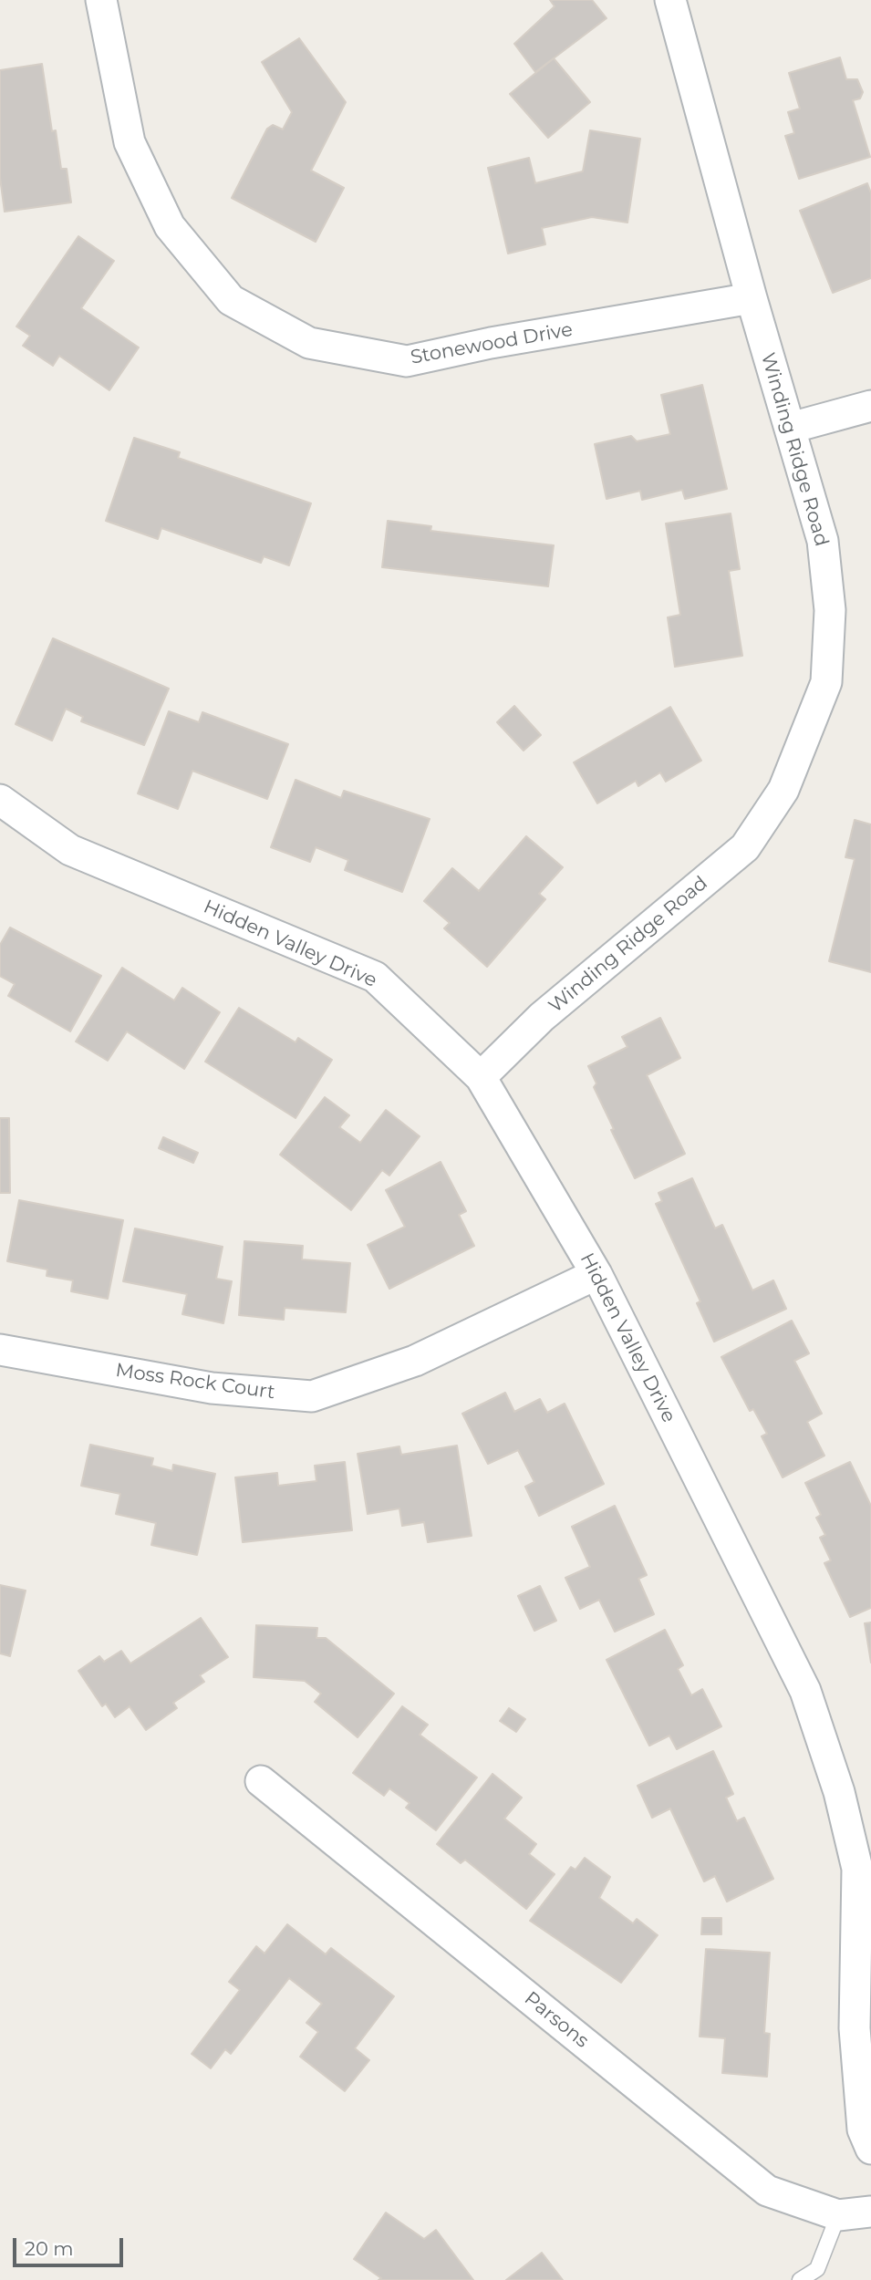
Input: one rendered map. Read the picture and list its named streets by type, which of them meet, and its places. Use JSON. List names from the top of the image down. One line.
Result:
{"streets":{"street":["Stonewood Drive","Winding Ridge Road","Hidden Valley Drive","Moss Rock Court","Parsons"]},"crossings":[["Stonewood Drive","Winding Ridge Road"],["Winding Ridge Road","Hidden Valley Drive"],["Hidden Valley Drive","Moss Rock Court"]],"scale_bar":"20 m"}
